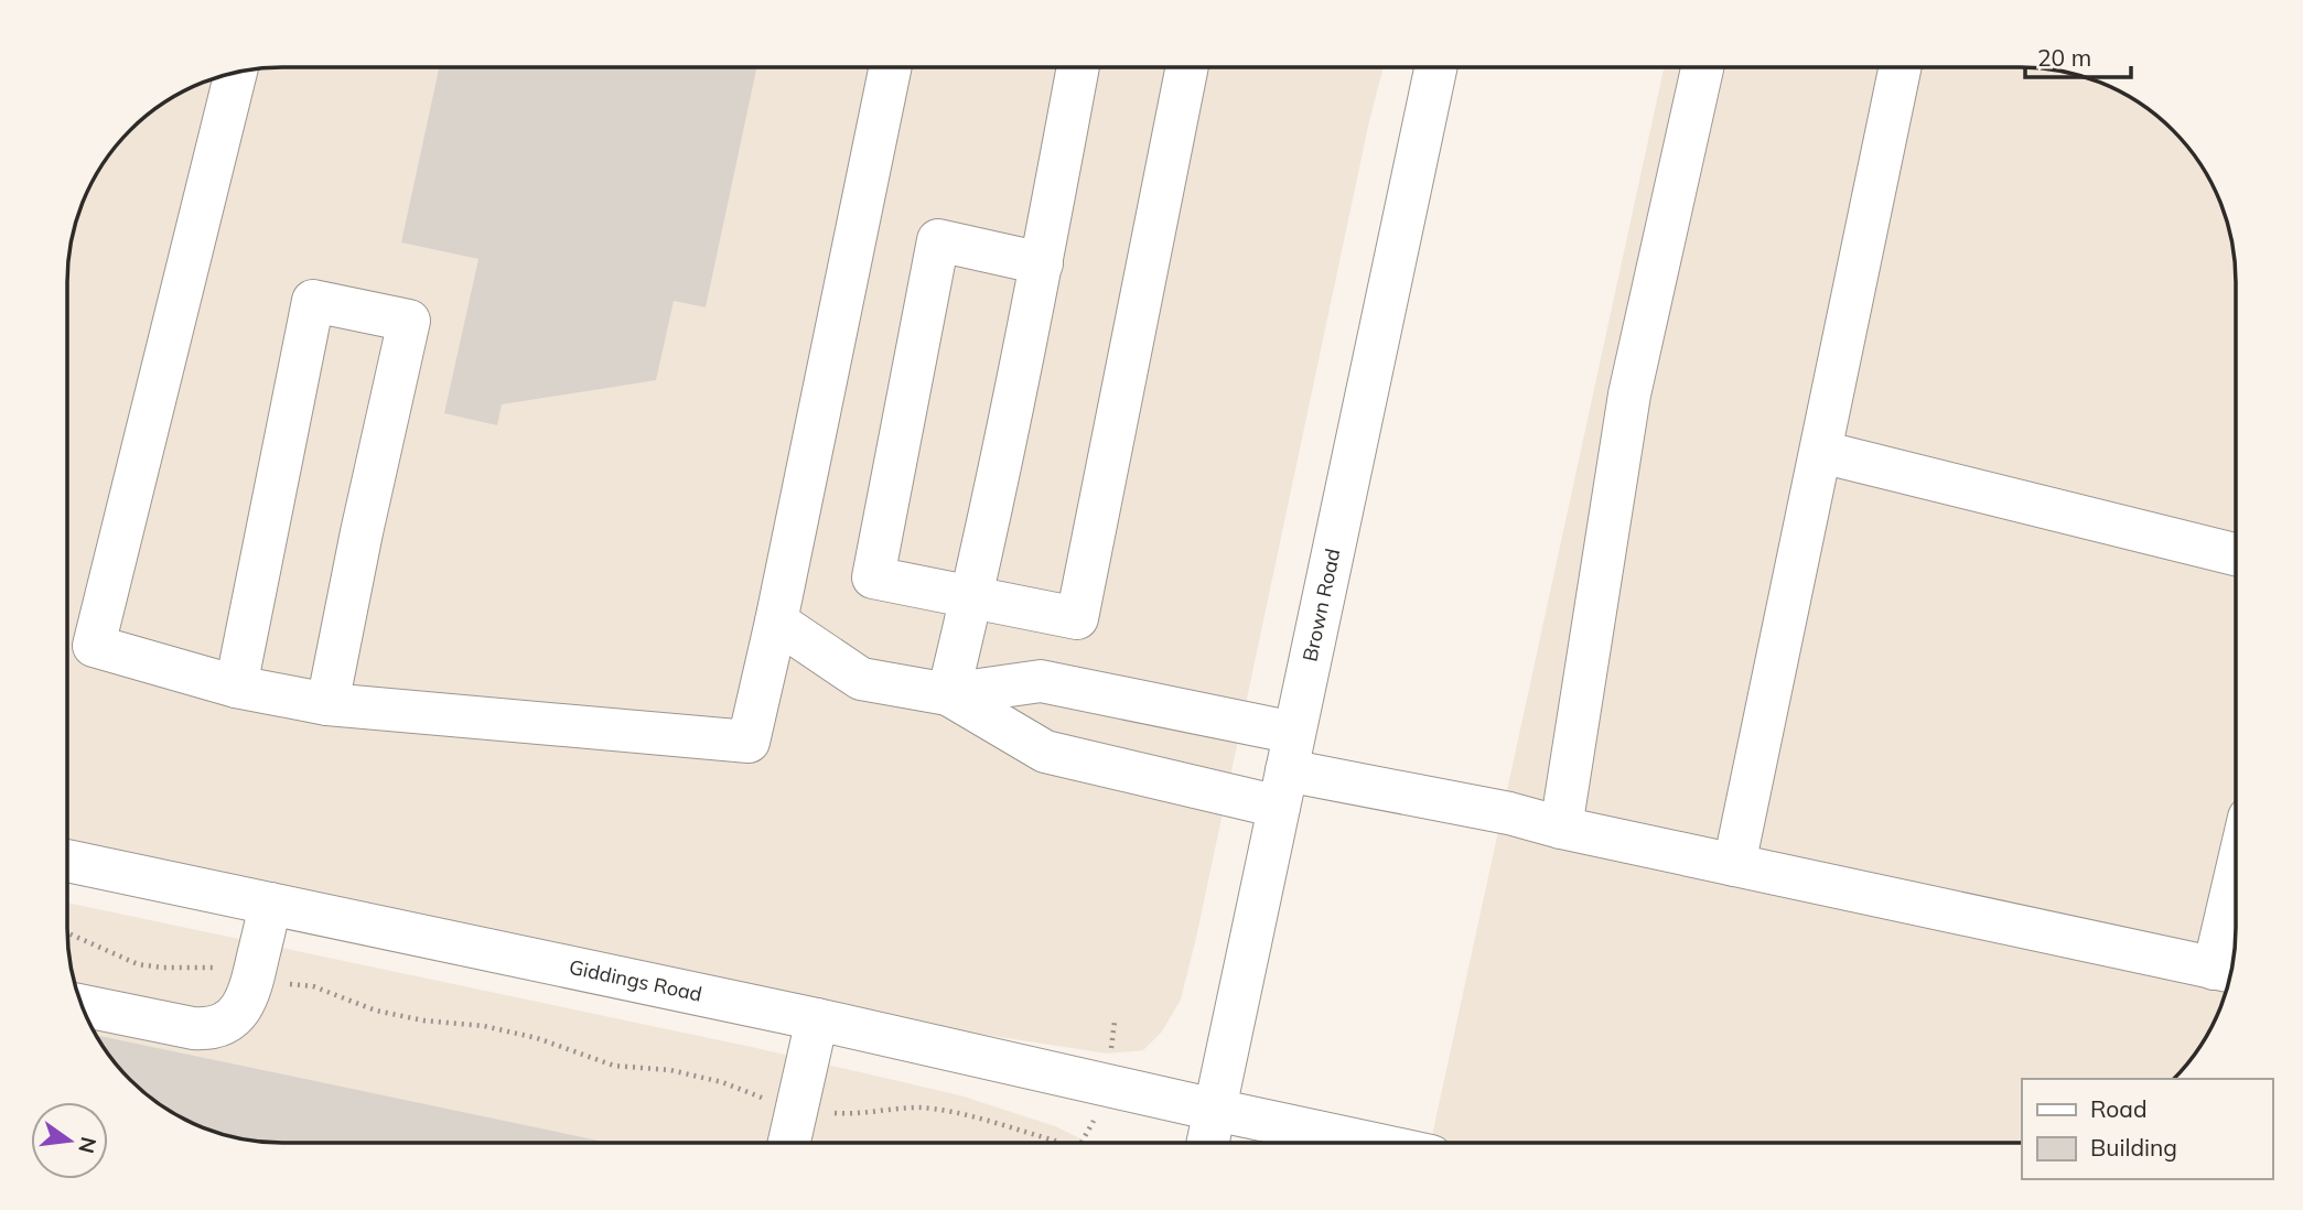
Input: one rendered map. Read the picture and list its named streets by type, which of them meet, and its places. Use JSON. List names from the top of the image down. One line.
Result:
{"streets":{"street":["Brown Road","Giddings Road"]},"crossings":[["Brown Road","Giddings Road"]],"legend":["Road","Building"],"scale_bar":"20 m","north":"right"}
